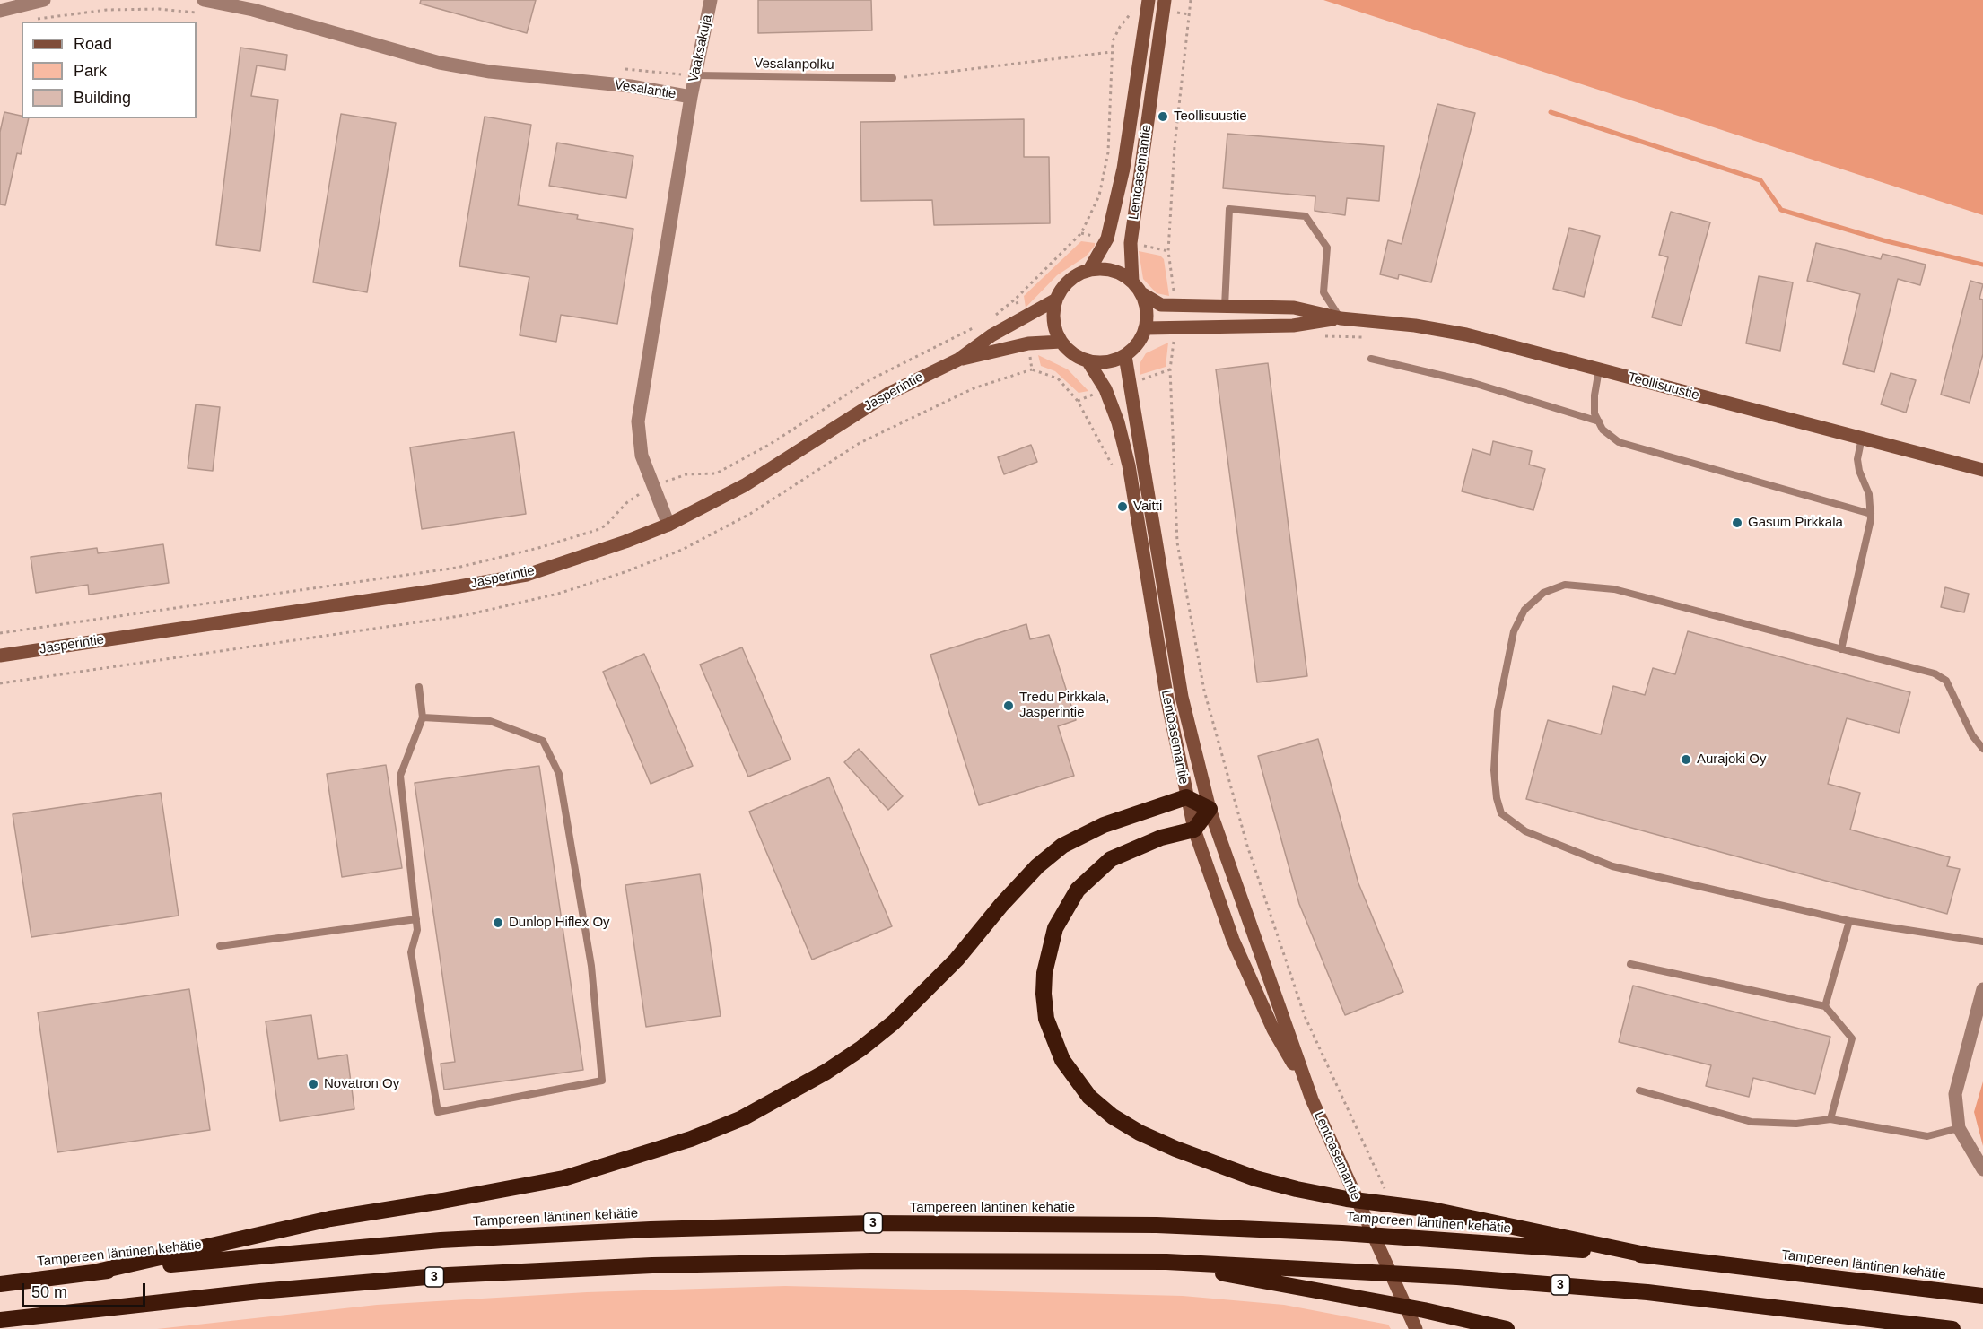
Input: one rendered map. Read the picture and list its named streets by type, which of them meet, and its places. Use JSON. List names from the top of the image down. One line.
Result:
{"streets":{"highway":["Tampereen läntinen kehätie","3"],"main road":["Lentoasemantie","Teollisuustie","Jasperintie"],"street":["Vaaksakuja","Vesalantie"],"lane":["Vesalanpolku"]},"crossings":[["Vaaksakuja","Vesalanpolku"],["Vaaksakuja","Vesalantie"],["Vesalantie","Jasperintie"],["Lentoasemantie","Teollisuustie"],["Lentoasemantie","Jasperintie"],["Teollisuustie","Jasperintie"]],"places":["Teollisuustie","Vaitti","Gasum Pirkkala","Tredu Pirkkala, Jasperintie","Aurajoki Oy","Dunlop Hiflex Oy","Novatron Oy"],"legend":["Road","Park","Building"],"scale_bar":"50 m"}
